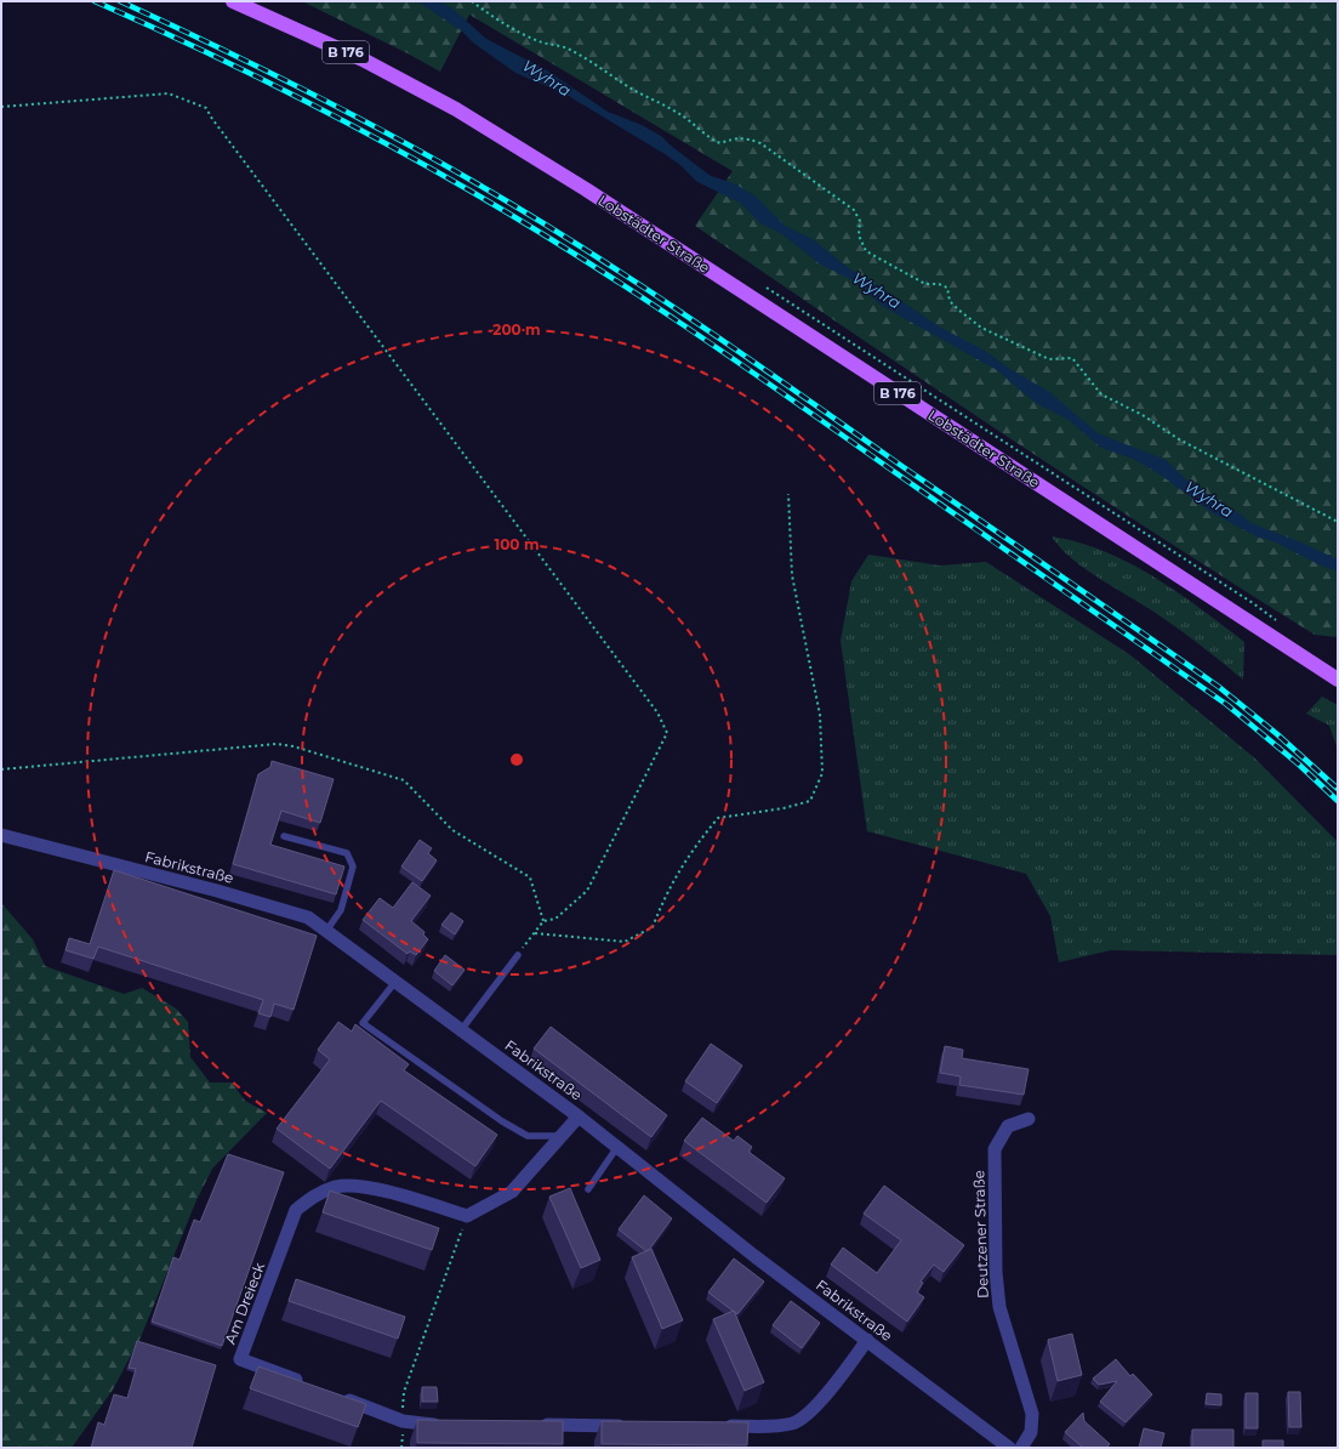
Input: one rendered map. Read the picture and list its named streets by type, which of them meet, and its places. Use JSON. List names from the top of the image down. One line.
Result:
{"streets":{"main road":["B 176","Lobstädter Straße"],"street":["Fabrikstraße","Deutzener Straße","Am Dreieck"]},"water":["Wyhra"],"rings":["200 m","100 m"]}
